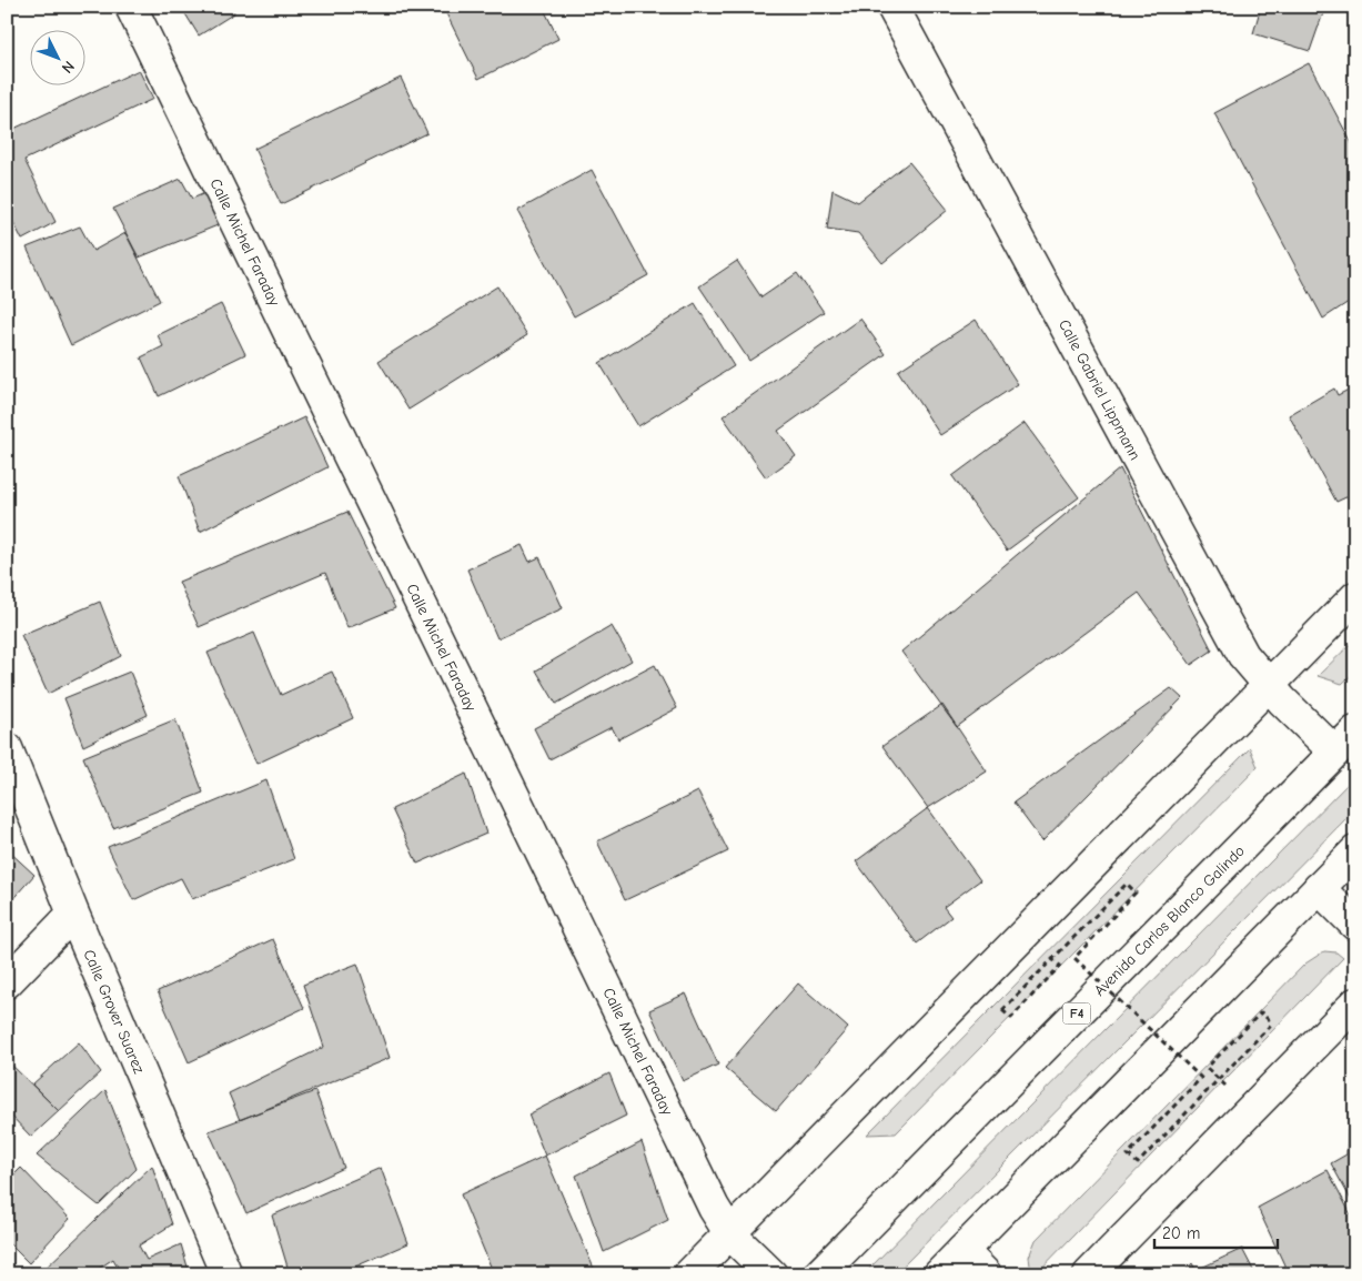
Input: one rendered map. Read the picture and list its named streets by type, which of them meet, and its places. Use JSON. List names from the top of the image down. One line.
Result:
{"streets":{"main road":["Calle Michel Faraday","Calle Gabriel Lippmann","Avenida Carlos Blanco Galindo","Calle Grover Suarez","F4"]},"crossings":[["Calle Gabriel Lippmann","Avenida Carlos Blanco Galindo"]],"scale_bar":"20 m","north":"bottom right"}
